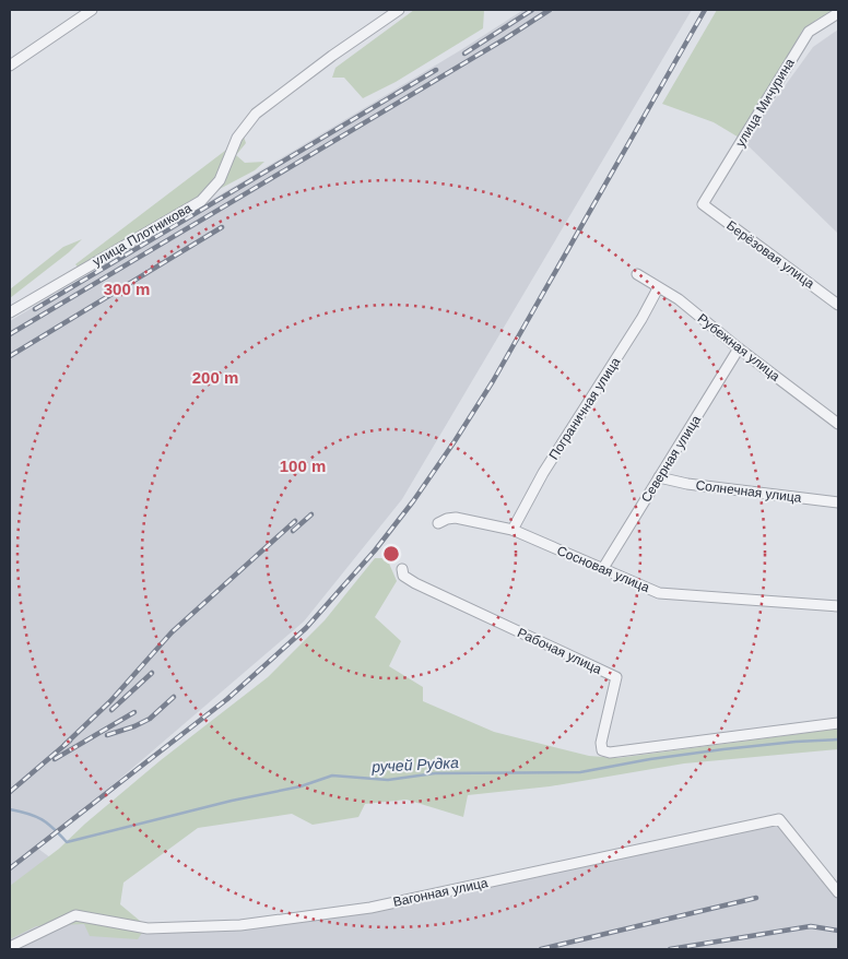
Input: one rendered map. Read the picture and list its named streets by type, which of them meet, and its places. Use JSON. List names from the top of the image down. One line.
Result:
{"streets":{"street":["улица Мичурина","улица Плотникова","Берёзовая улица","Рубежная улица","Пограничная улица","Северная улица","Солнечная улица","Сосновая улица","Рабочая улица","Вагонная улица"]},"crossings":[["улица Мичурина","Берёзовая улица"],["Рубежная улица","Пограничная улица"],["Рубежная улица","Северная улица"],["Пограничная улица","Сосновая улица"],["Северная улица","Солнечная улица"],["Северная улица","Сосновая улица"]],"water":["ручей Рудка"],"rings":["300 m","200 m","100 m"]}
